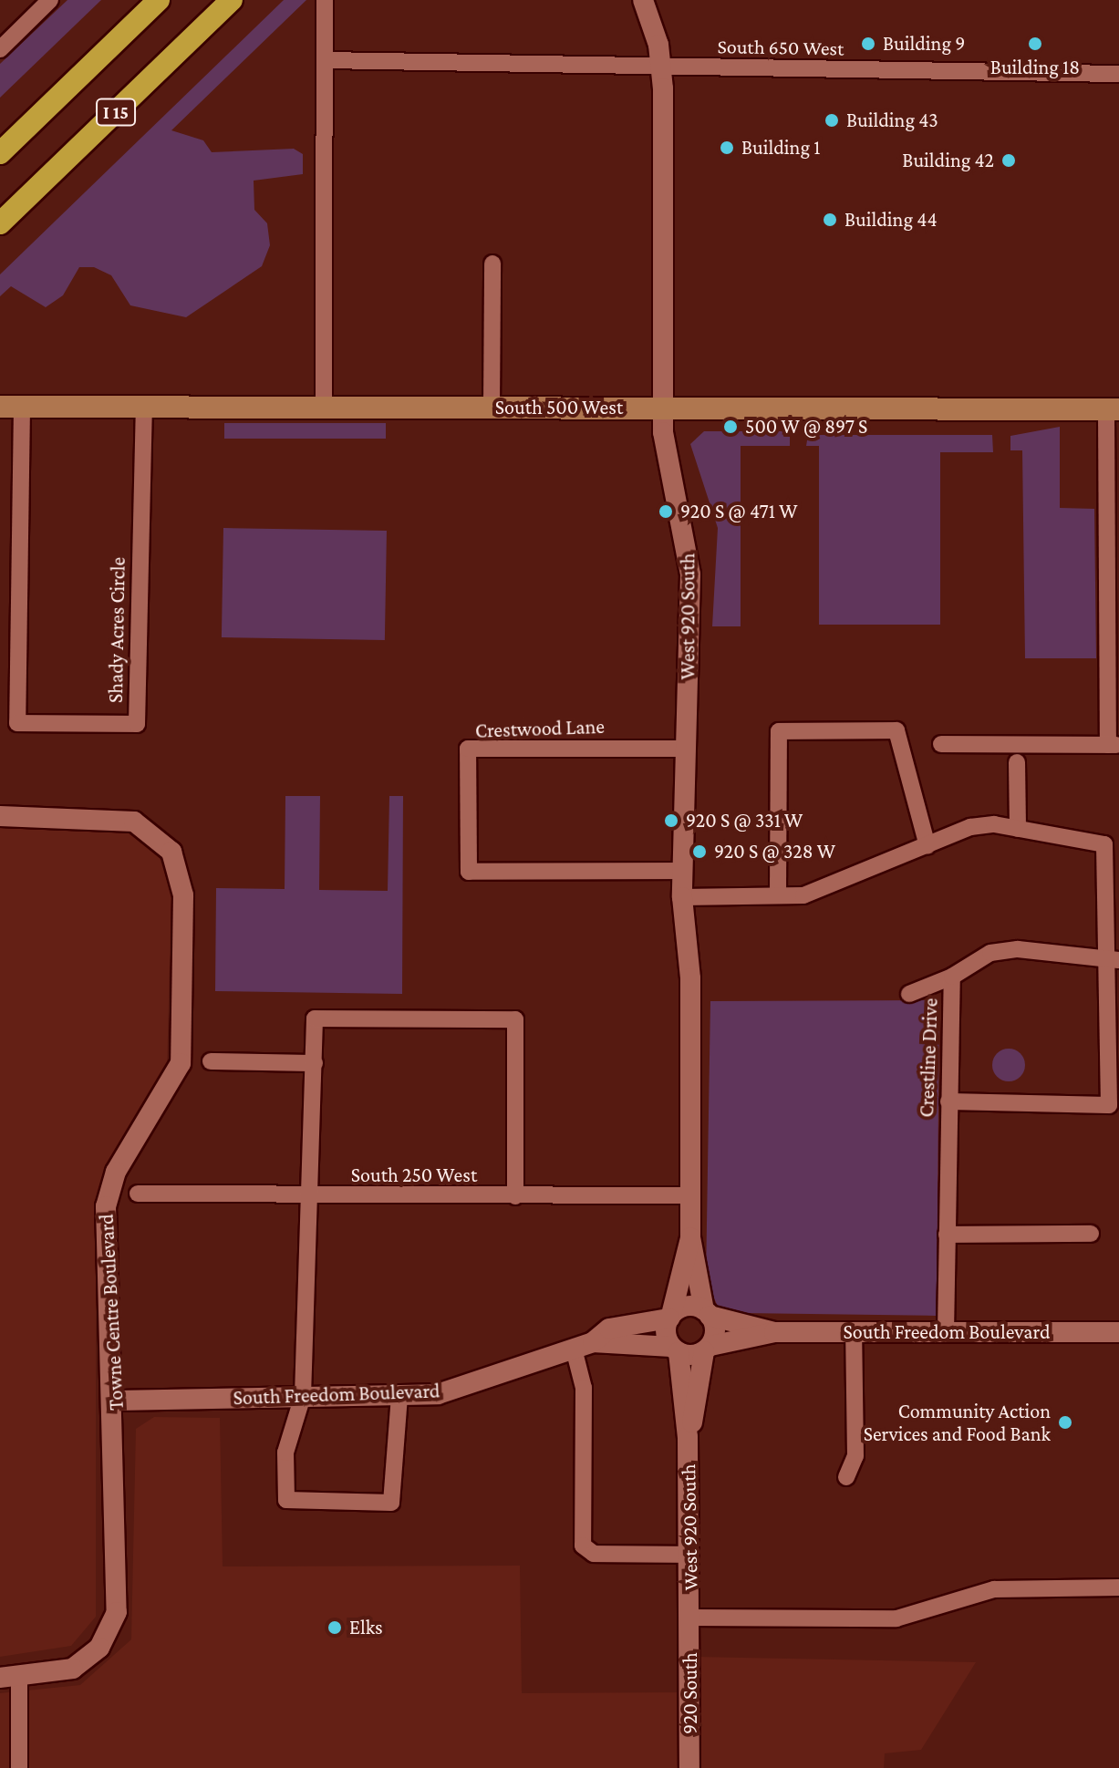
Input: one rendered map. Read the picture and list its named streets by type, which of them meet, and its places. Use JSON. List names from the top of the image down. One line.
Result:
{"streets":{"highway":["I 15"],"main road":["South 500 West"],"street":["South 650 West","West 920 South","Shady Acres Circle","Crestwood Lane","Crestline Drive","South 250 West","Towne Centre Boulevard","South Freedom Boulevard","920 South"]},"crossings":[["South 650 West","West 920 South"],["South 500 West","West 920 South"],["South 500 West","Shady Acres Circle"],["West 920 South","Crestwood Lane"],["West 920 South","South 250 West"],["West 920 South","South Freedom Boulevard"],["West 920 South","920 South"],["Crestline Drive","South Freedom Boulevard"],["Towne Centre Boulevard","South Freedom Boulevard"]],"places":["Building 9","Building 18","Building 43","Building 1","Building 42","Building 44","500 W @ 897 S","920 S @ 471 W","920 S @ 331 W","920 S @ 328 W","Community Action Services and Food Bank","Elks"]}
